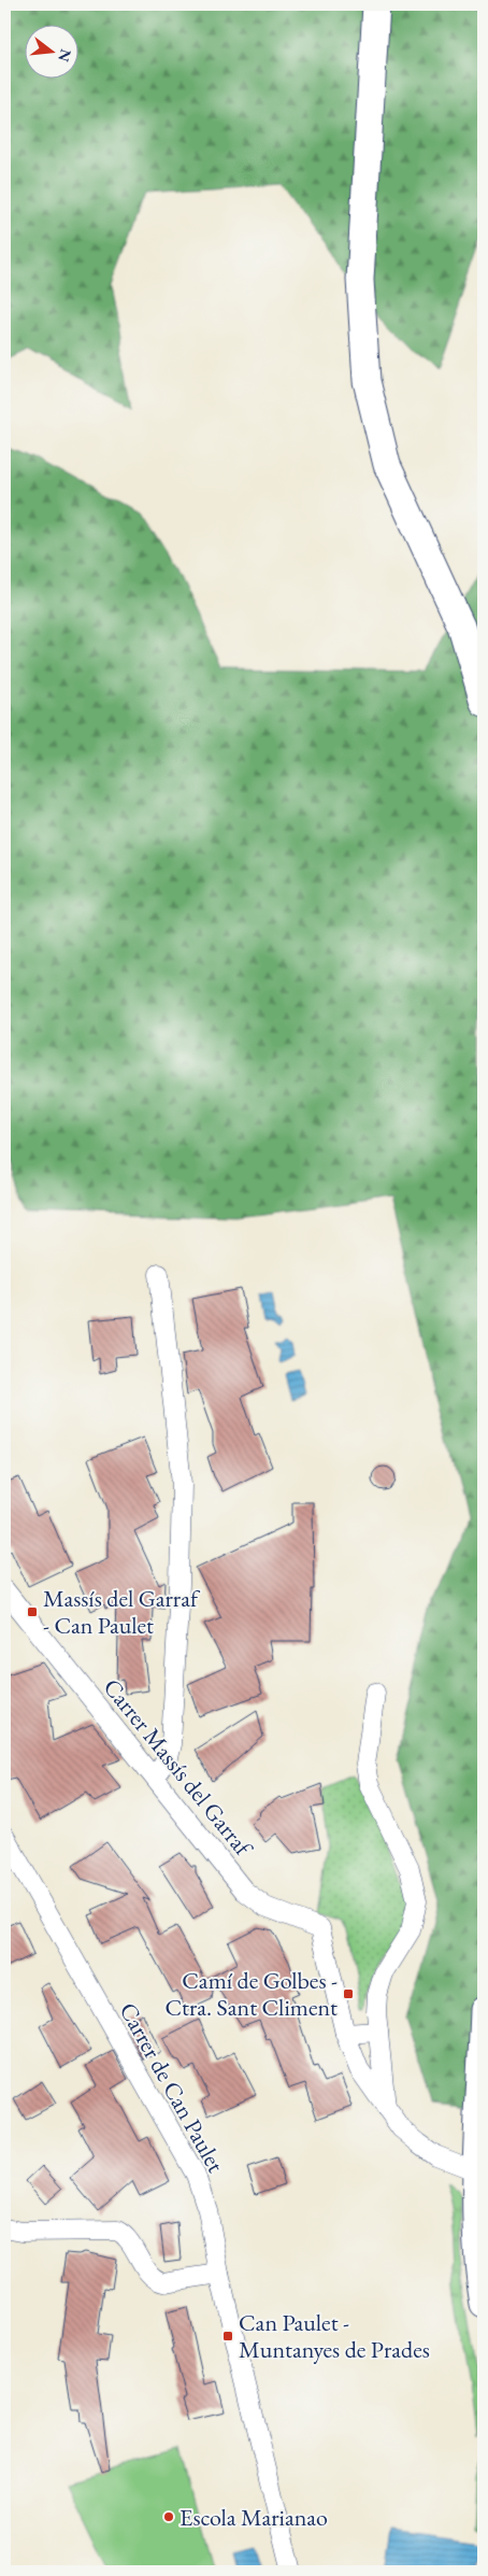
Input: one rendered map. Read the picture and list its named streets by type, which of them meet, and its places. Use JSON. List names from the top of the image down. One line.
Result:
{"streets":{"street":["Carrer Massís del Garraf","Carrer de Can Paulet"]},"places":{"transit":["Massís del Garraf - Can Paulet","Camí de Golbes - Ctra. Sant Climent","Can Paulet - Muntanyes de Prades"],"other":["Escola Marianao"]},"north":"right"}
